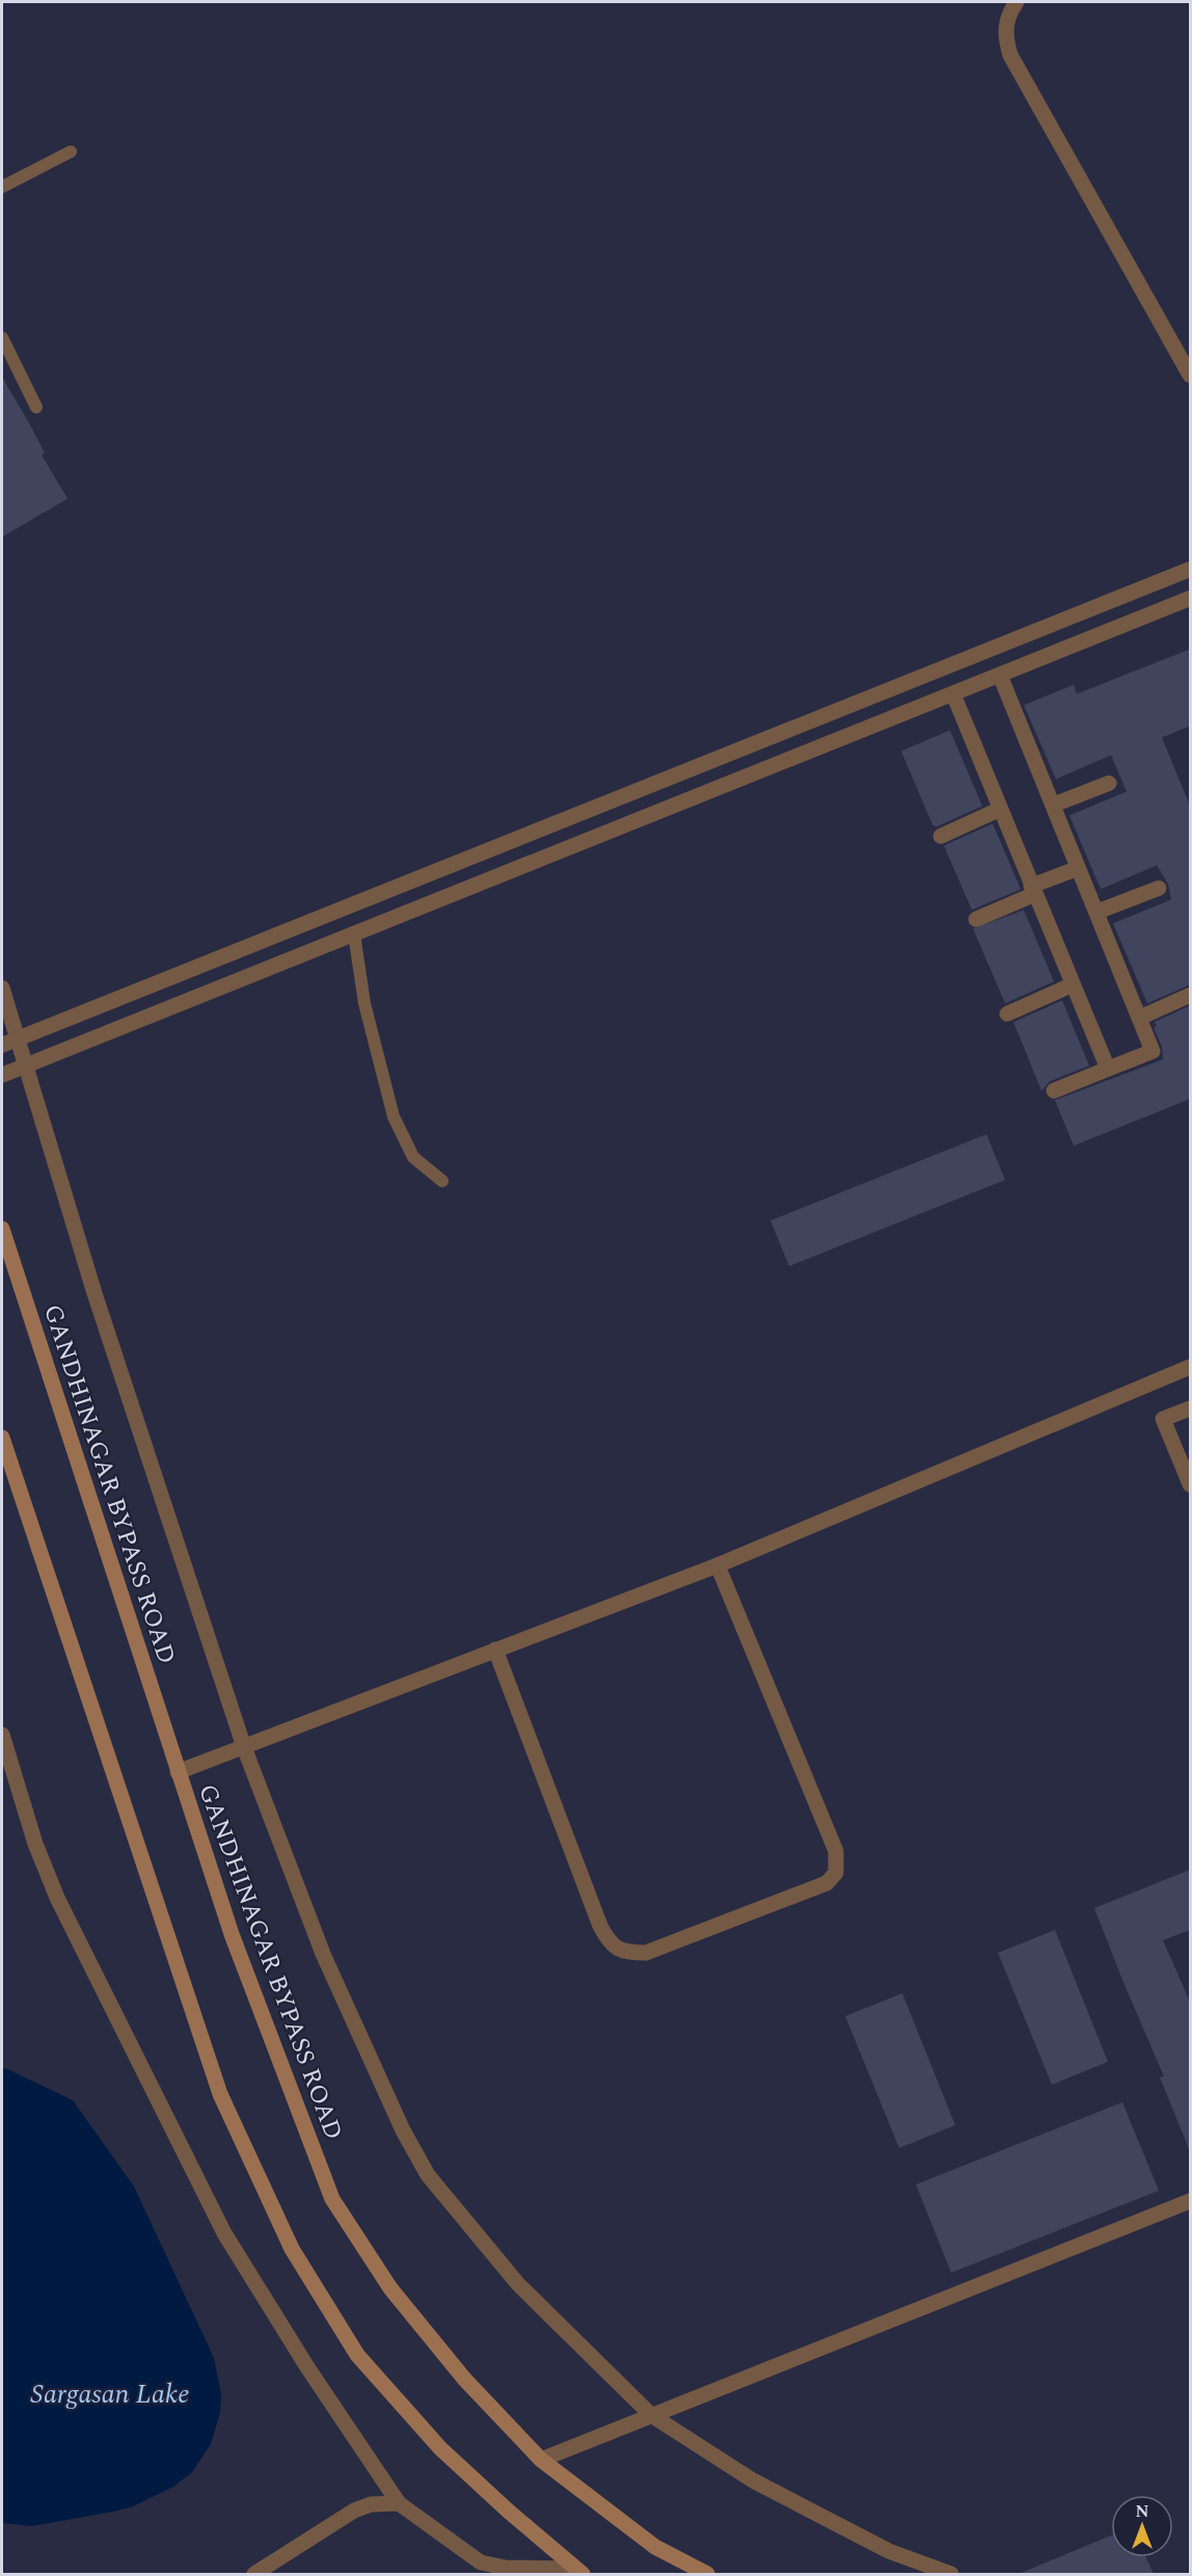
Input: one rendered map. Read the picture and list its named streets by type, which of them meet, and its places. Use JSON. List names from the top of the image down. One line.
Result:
{"streets":{"main road":["GANDHINAGAR BYPASS ROAD"]},"water":["Sargasan Lake"],"north":"top"}
